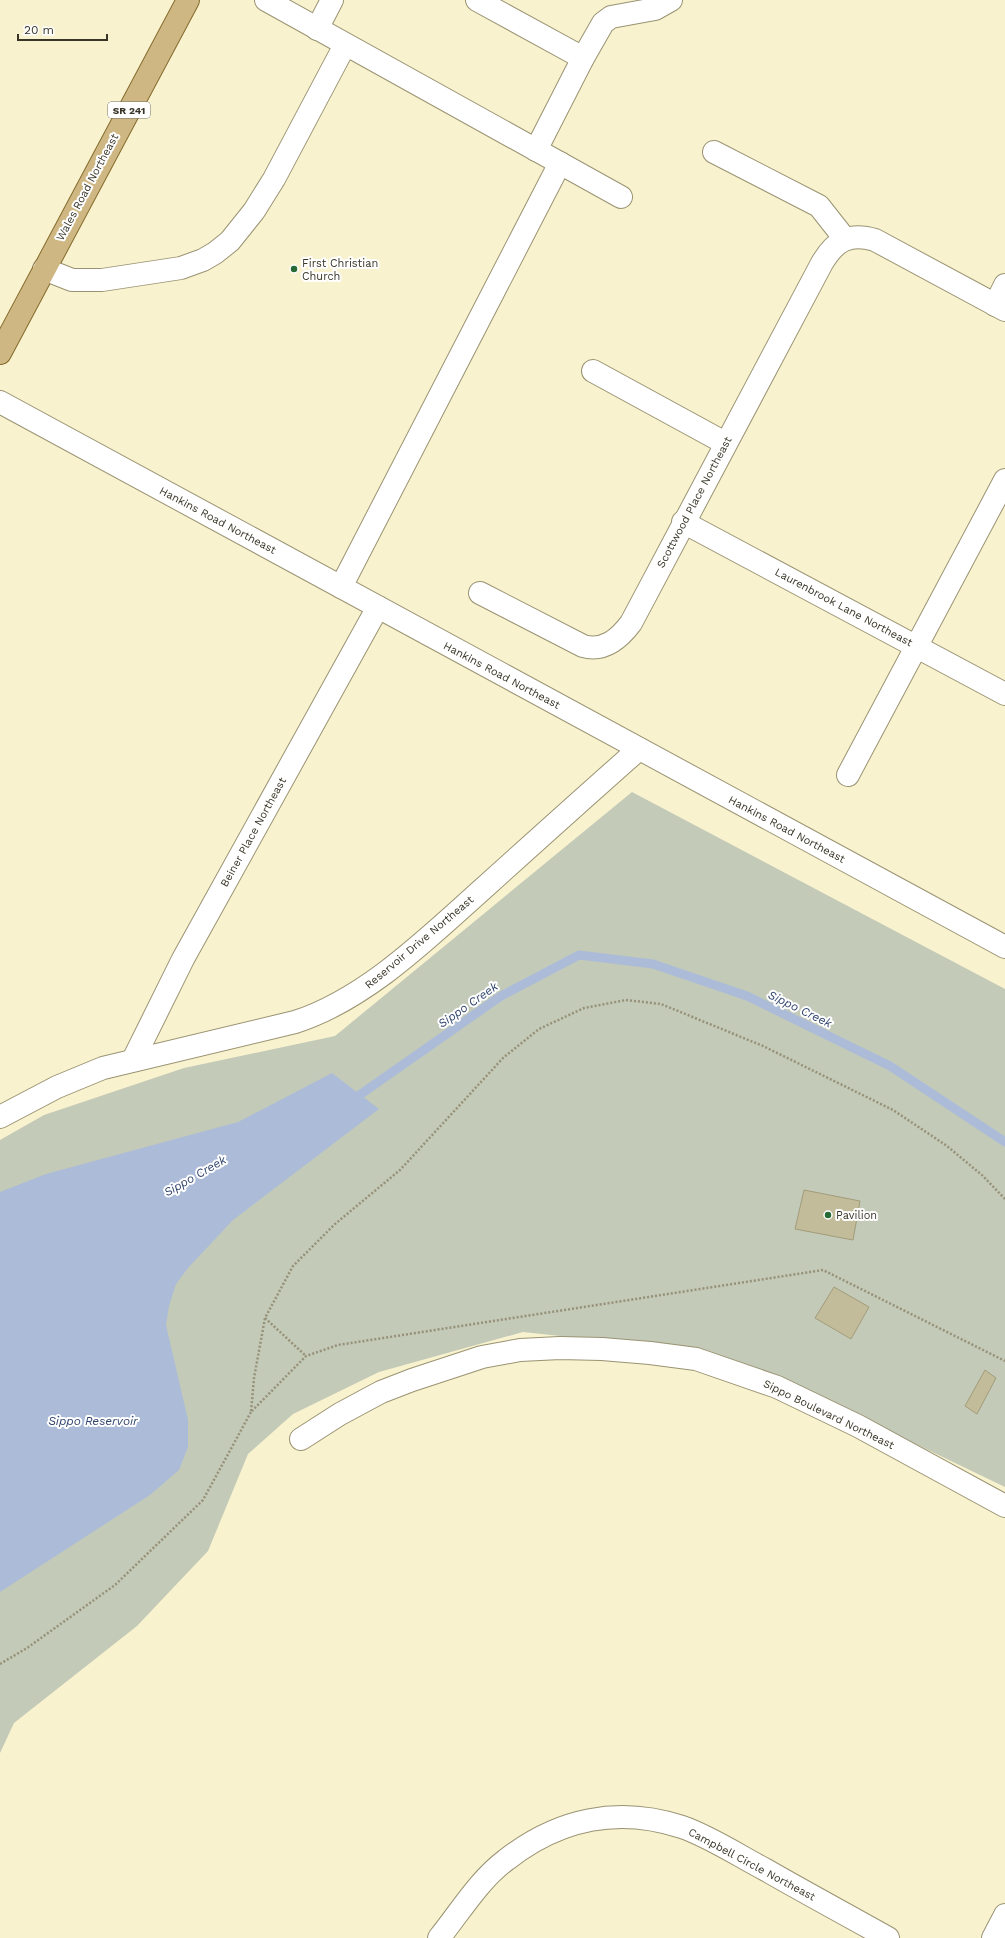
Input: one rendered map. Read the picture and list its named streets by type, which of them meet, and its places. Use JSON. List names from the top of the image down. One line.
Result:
{"streets":{"main road":["SR 241","Wales Road Northeast"],"street":["Scottwood Place Northeast","Hankins Road Northeast","Laurenbrook Lane Northeast","Beiner Place Northeast","Reservoir Drive Northeast","Sippo Boulevard Northeast","Campbell Circle Northeast"]},"crossings":[["Scottwood Place Northeast","Laurenbrook Lane Northeast"],["Hankins Road Northeast","Beiner Place Northeast"],["Hankins Road Northeast","Reservoir Drive Northeast"],["Beiner Place Northeast","Reservoir Drive Northeast"]],"water":["Sippo Creek","Sippo Reservoir"],"places":["First Christian Church","Pavilion"],"scale_bar":"20 m"}
